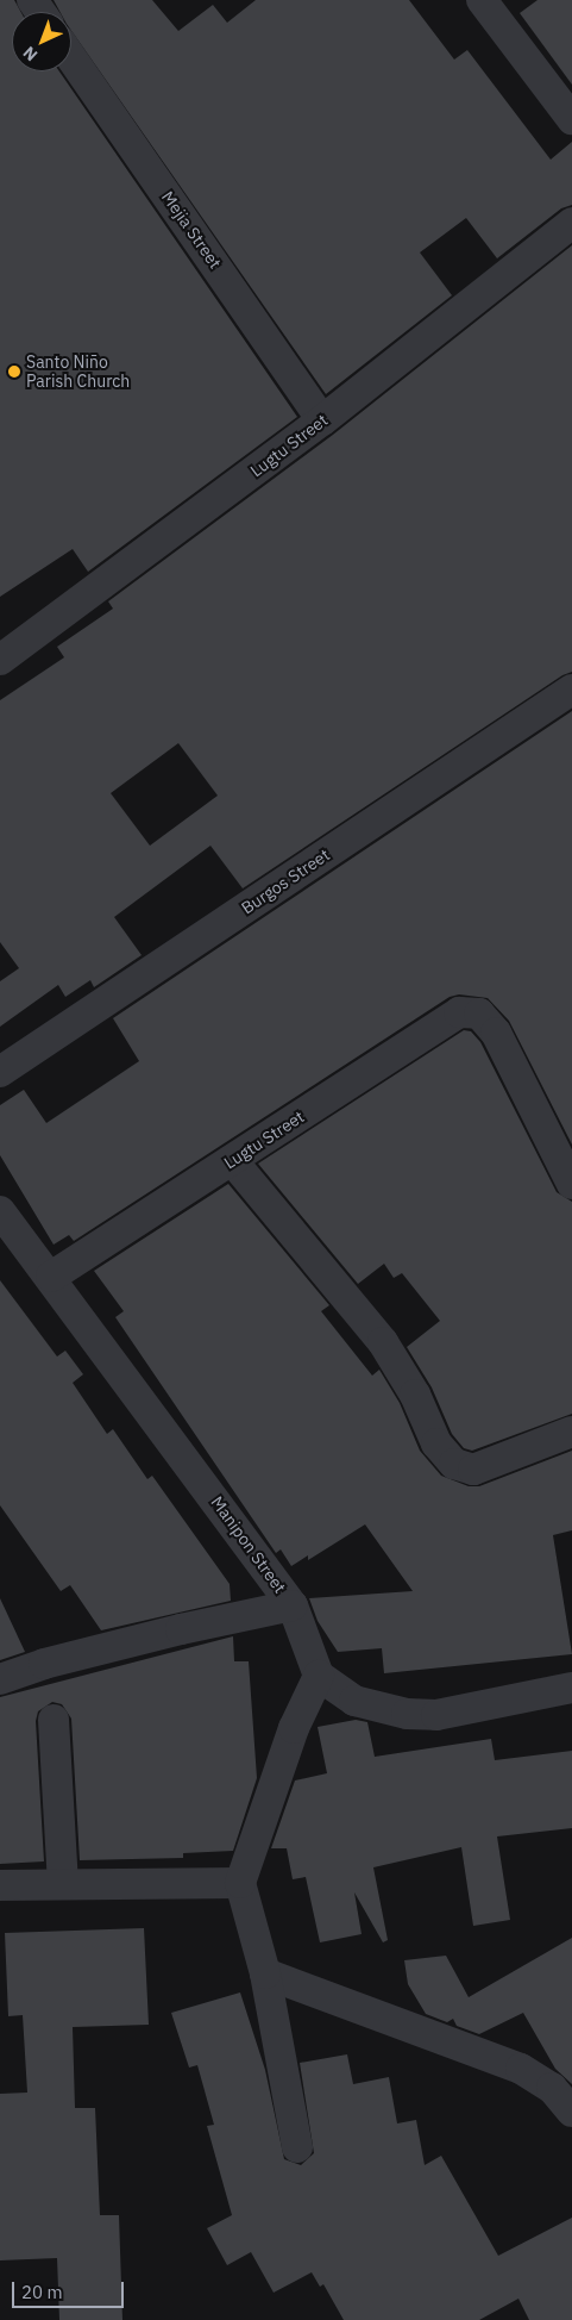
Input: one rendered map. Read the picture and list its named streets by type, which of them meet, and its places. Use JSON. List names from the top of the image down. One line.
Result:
{"streets":{"street":["Mejia Street","Lugtu Street","Burgos Street","Manipon Street"]},"crossings":[["Mejia Street","Lugtu Street"],["Lugtu Street","Manipon Street"]],"places":["Santo Niño Parish Church"],"scale_bar":"20 m","north":"bottom left"}
